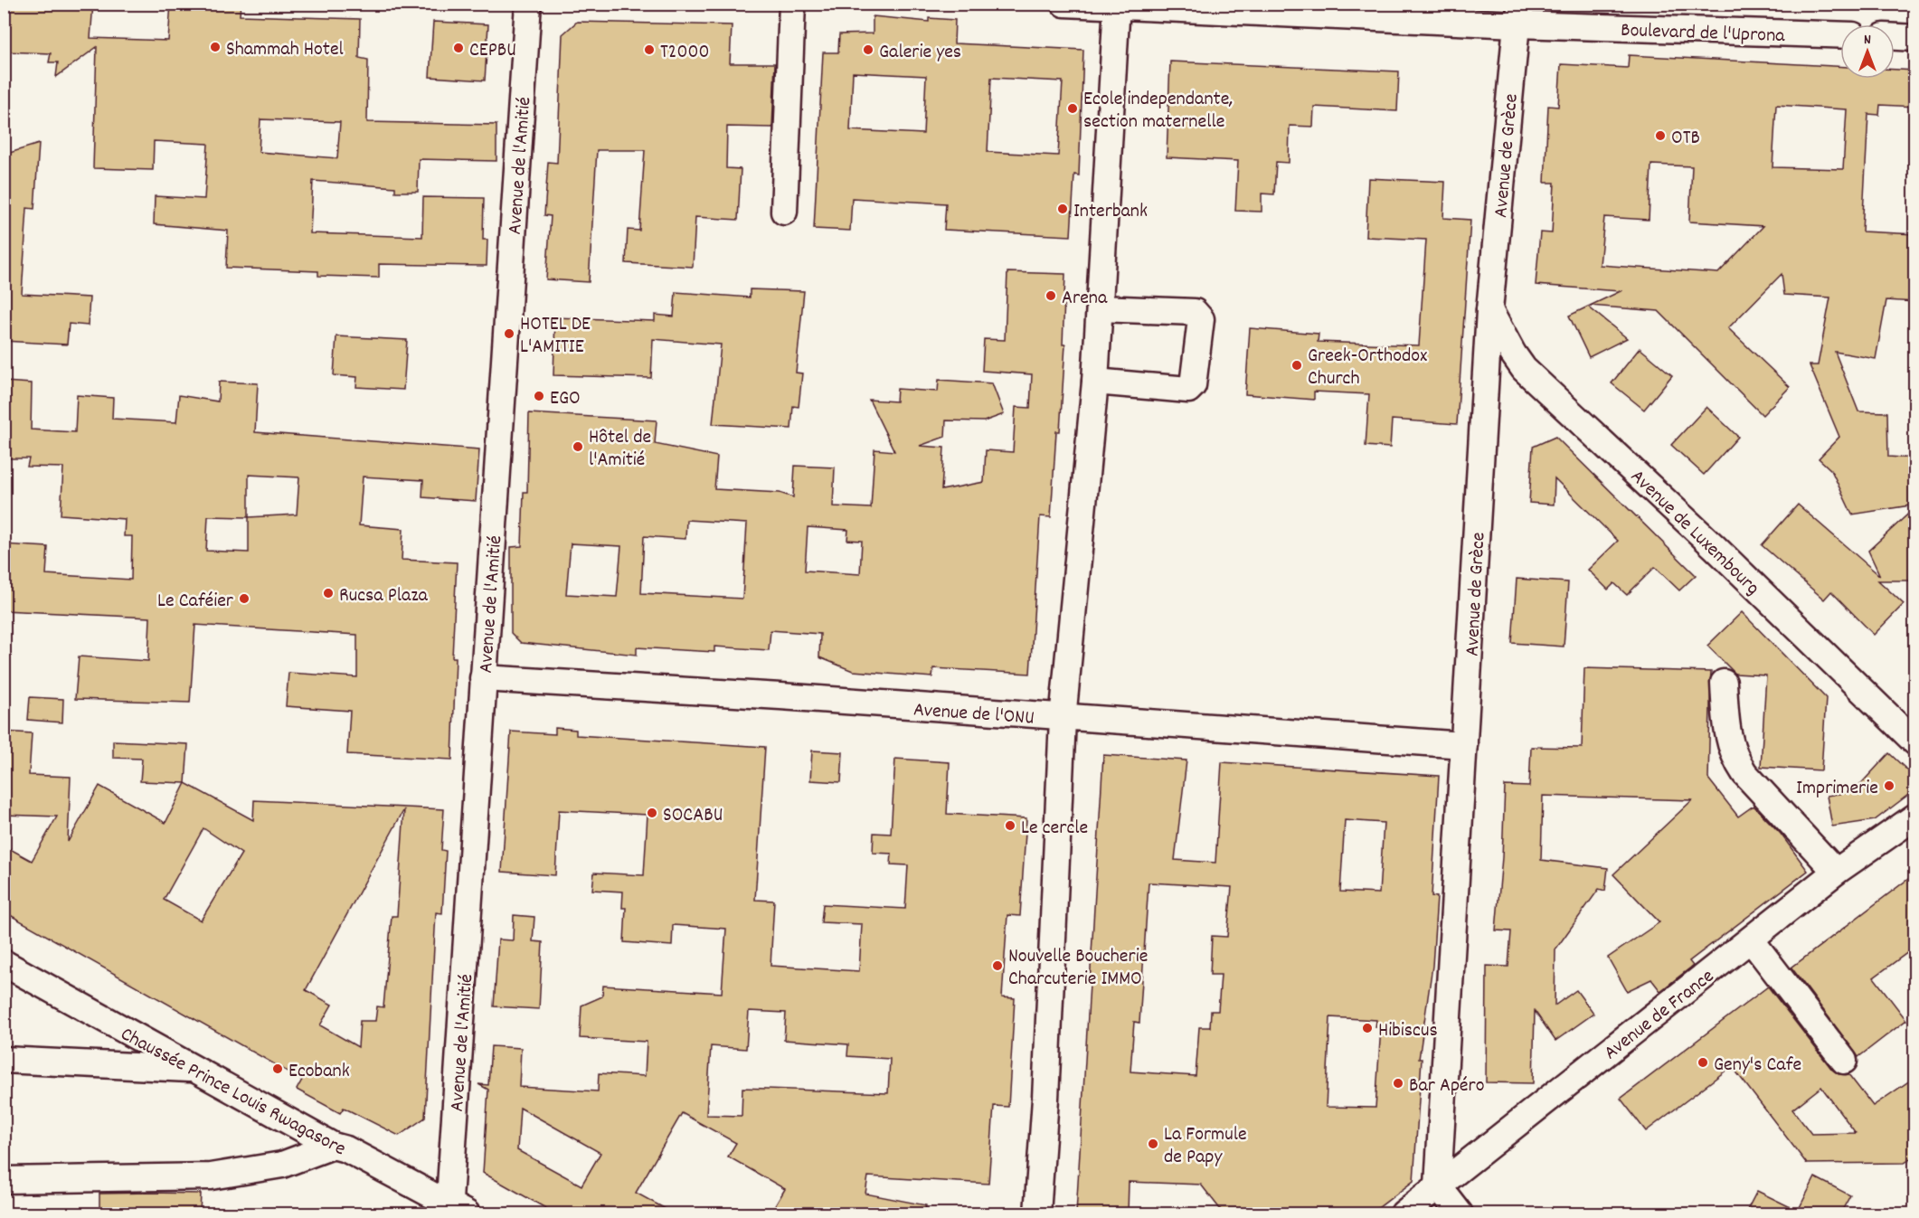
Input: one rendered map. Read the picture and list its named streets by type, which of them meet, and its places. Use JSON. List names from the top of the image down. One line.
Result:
{"streets":{"street":["Boulevard de l'Uprona","Avenue de Grèce","Avenue de l'Amitié","Avenue de Luxembourg","Avenue de l'ONU","Avenue de France","Chaussée Prince Louis Rwagasore"]},"crossings":[["Boulevard de l'Uprona","Avenue de Grèce"],["Avenue de Grèce","Avenue de Luxembourg"],["Avenue de Grèce","Avenue de l'ONU"],["Avenue de Grèce","Avenue de France"],["Avenue de l'Amitié","Avenue de l'ONU"],["Avenue de l'Amitié","Chaussée Prince Louis Rwagasore"]],"places":["Shammah Hotel","CEPBU","T2000","Galerie yes","Ecole independante, section maternelle","OTB","Interbank","Arena","HOTEL DE L'AMITIE","Greek-Orthodox Church","EGO","Hôtel de l'Amitié","Rucsa Plaza","Le Caféier","Imprimerie","SOCABU","Le cercle","Nouvelle Boucherie Charcuterie IMMO","Hibiscus","Geny's Cafe","Ecobank","Bar Apéro","La Formule de Papy"],"north":"top"}
